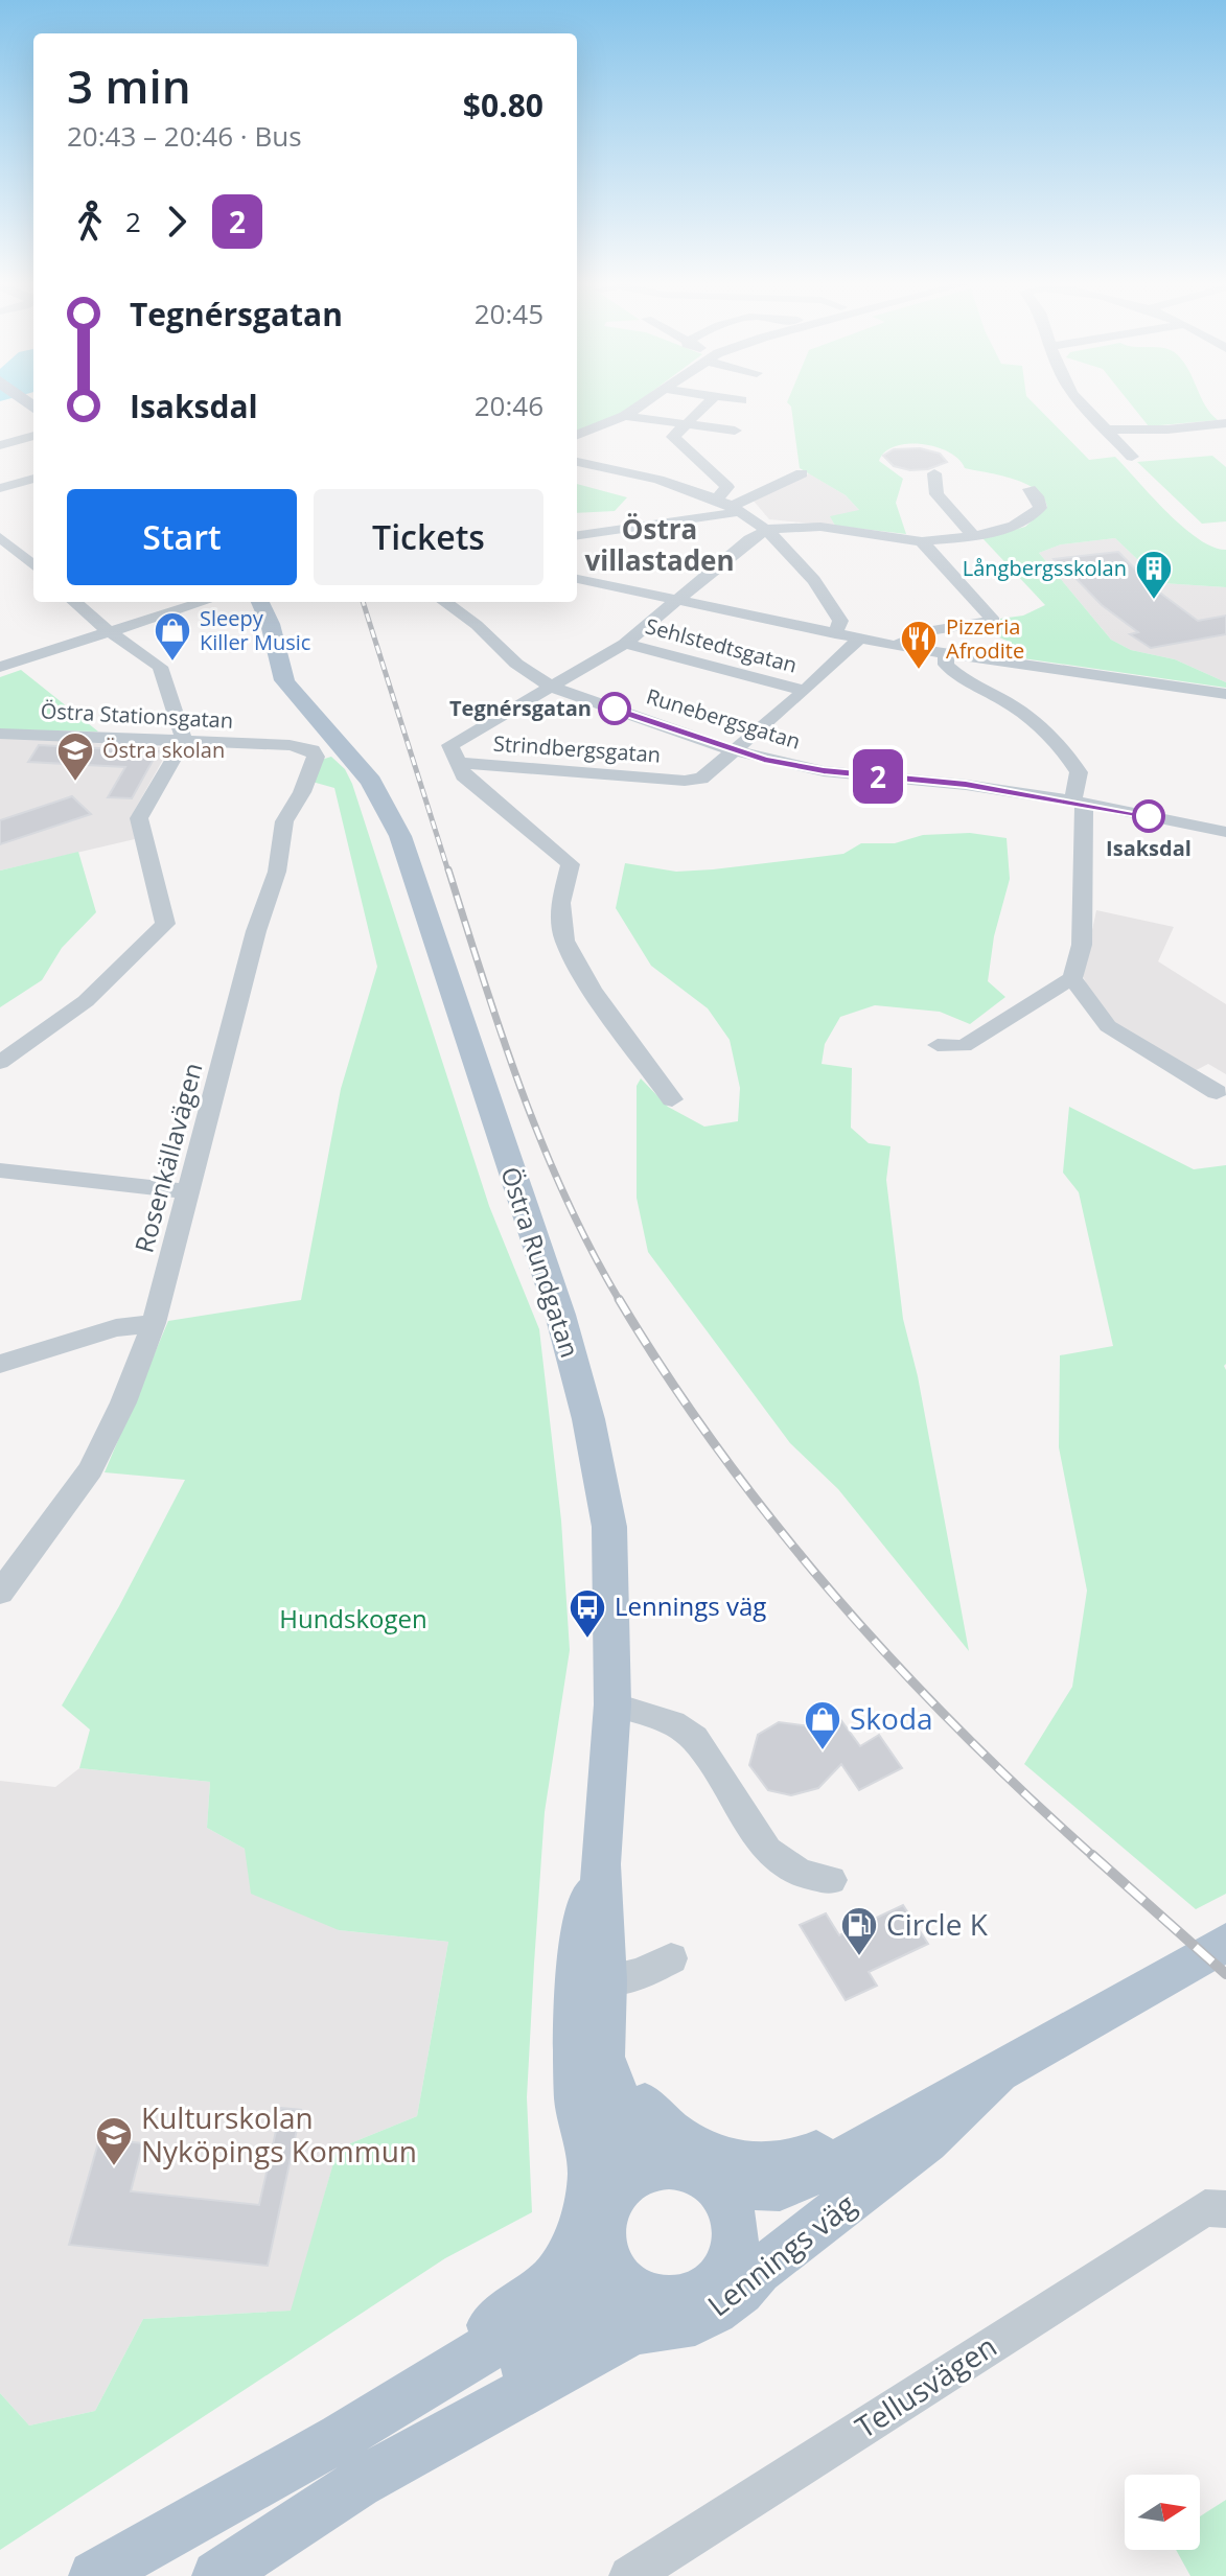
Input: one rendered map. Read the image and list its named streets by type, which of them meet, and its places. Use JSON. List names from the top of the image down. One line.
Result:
{"streets":{"main road":["Östra Rundgatan","Lennings väg"],"street":["Sehlstedtsgatan","Östra Stationsgatan","Runebergsgatan","Strindbergsgatan","Rosenkällavägen","Tellusvägen"]},"crossings":[["Sehlstedtsgatan","Strindbergsgatan"],["Östra Stationsgatan","Rosenkällavägen"],["Runebergsgatan","Strindbergsgatan"],["Östra Rundgatan","Lennings väg"]],"districts":["Östra villastaden"],"parks":["Hundskogen"],"places":{"building":["Långbergsskolan"],"shop":["Sleepy Killer Music","Skoda"],"restaurant":["Pizzeria Afrodite"],"other":["Tegnérsgatan","Isaksdal"],"school or university":["Östra skolan","Kulturskolan Nyköpings Kommun"],"bus stop":["Lennings väg"],"fuel station":["Circle K"]},"lines":["bus line 2"],"north":"right","page":{"on_map":"2","heading":["3 min","20:43 – 20:46 · Bus","$0.80"],"legs":["2","2"],"list":[{"name":"Tegnérsgatan","value":"20:45"},{"name":"Isaksdal","value":"20:46"}],"buttons":["Start","Tickets"]}}
